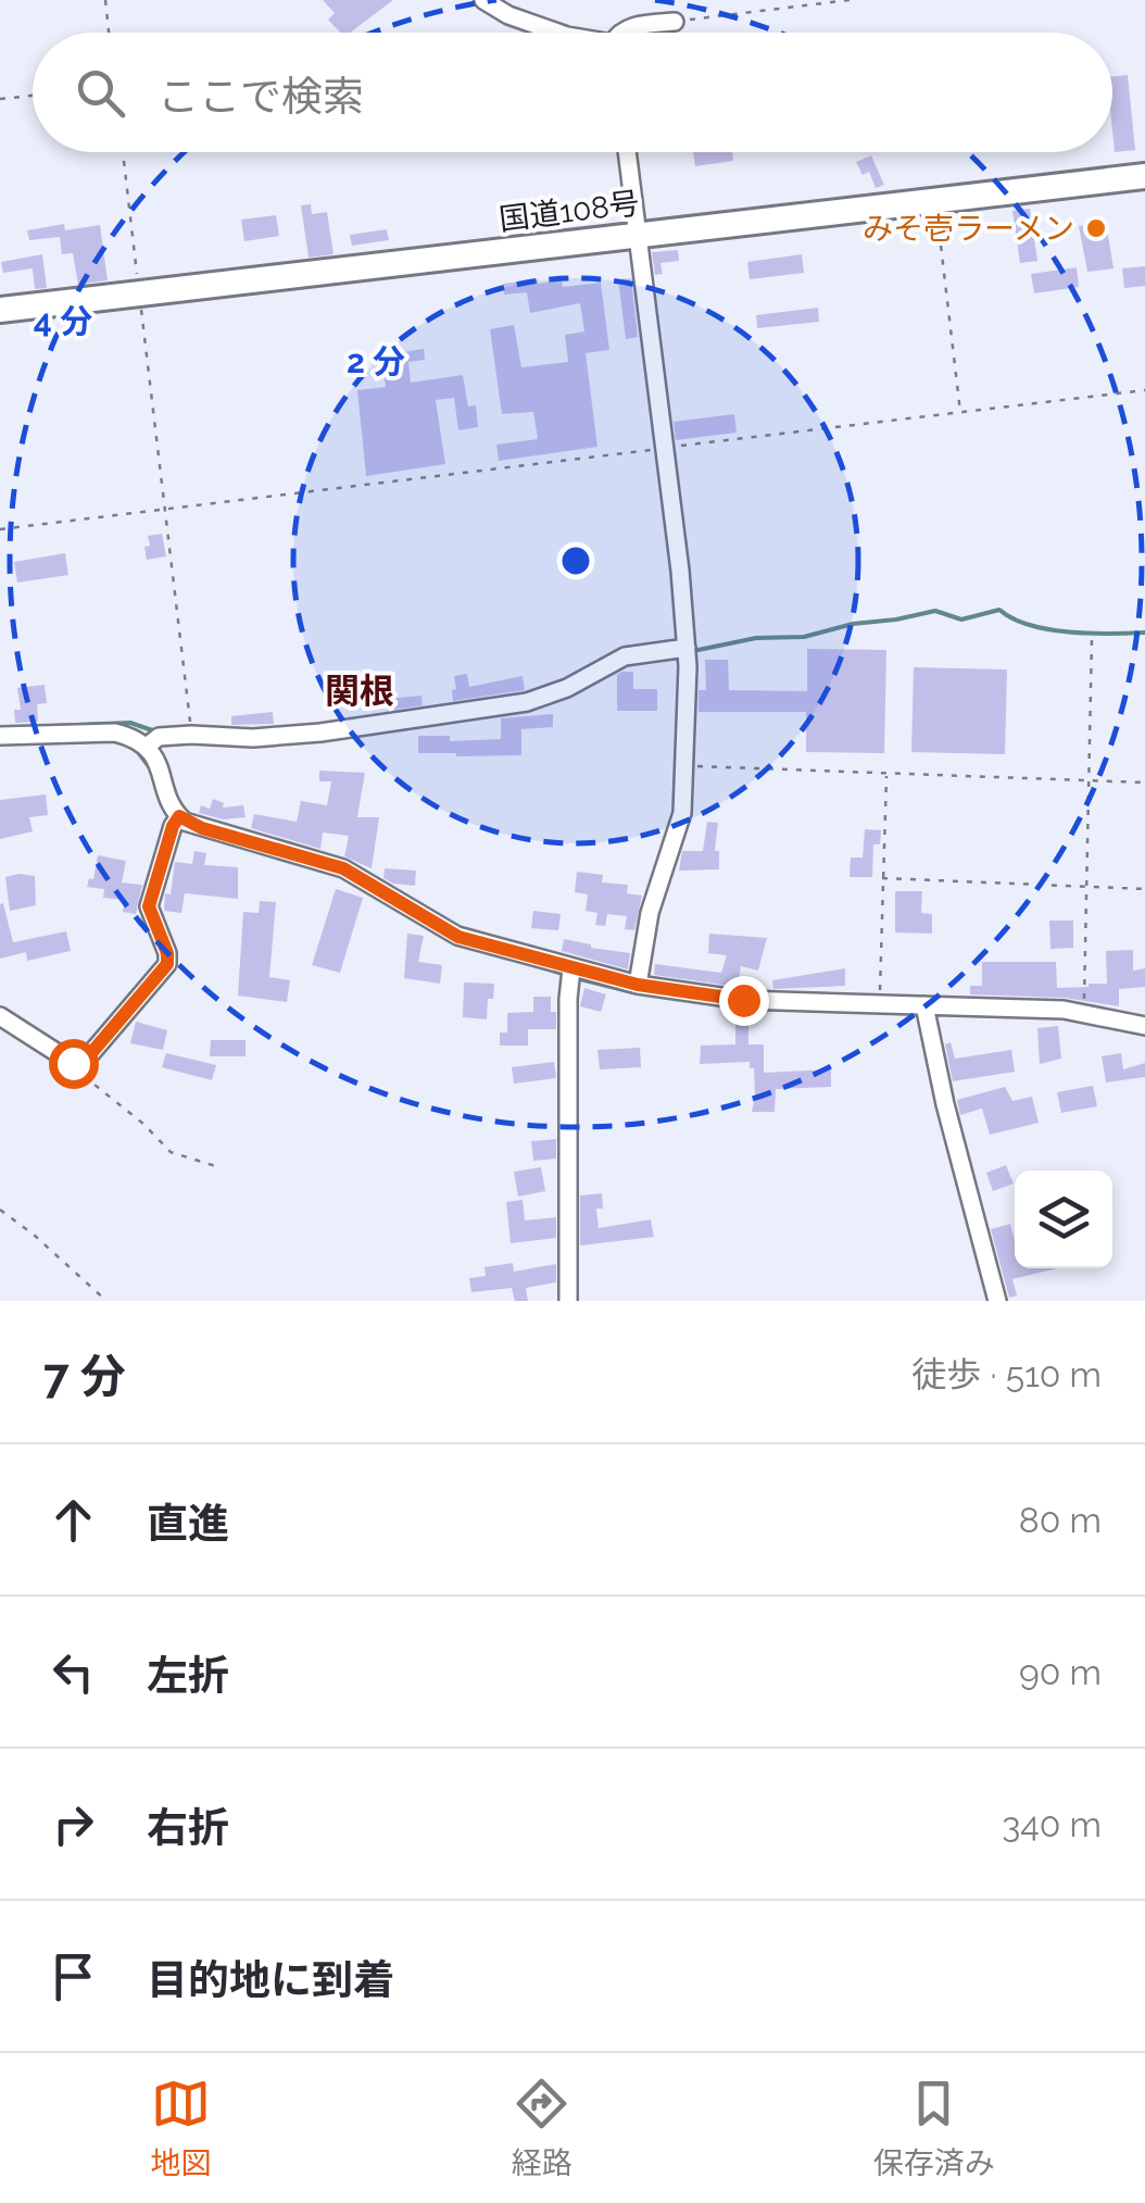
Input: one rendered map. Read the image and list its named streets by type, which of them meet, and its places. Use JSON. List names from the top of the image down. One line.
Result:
{"streets":{"highway":["国道108号"]},"districts":["関根"],"places":["みそ壱ラーメン"],"page":{"search":"ここで検索","heading":["7 分","徒歩 · 510 m"],"list":[["直進","80 m"],["左折","90 m"],["右折","340 m"],"目的地に到着"],"nav":["地図","経路","保存済み"]},"rings":["4 分","2 分"]}
